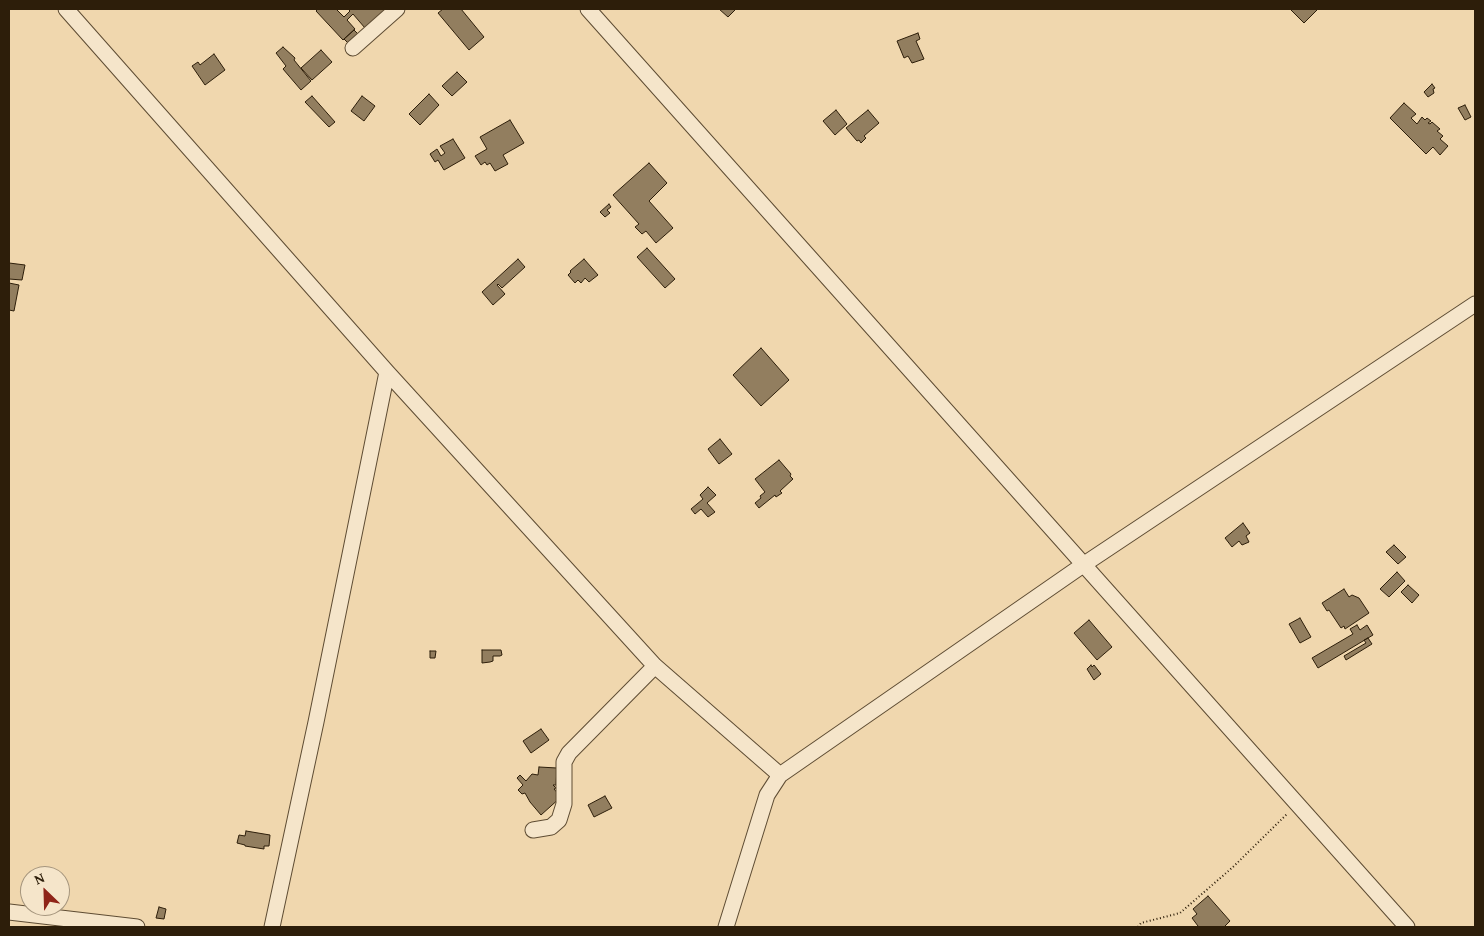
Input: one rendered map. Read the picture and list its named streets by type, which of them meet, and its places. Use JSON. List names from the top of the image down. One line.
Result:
{"north":"top left"}
